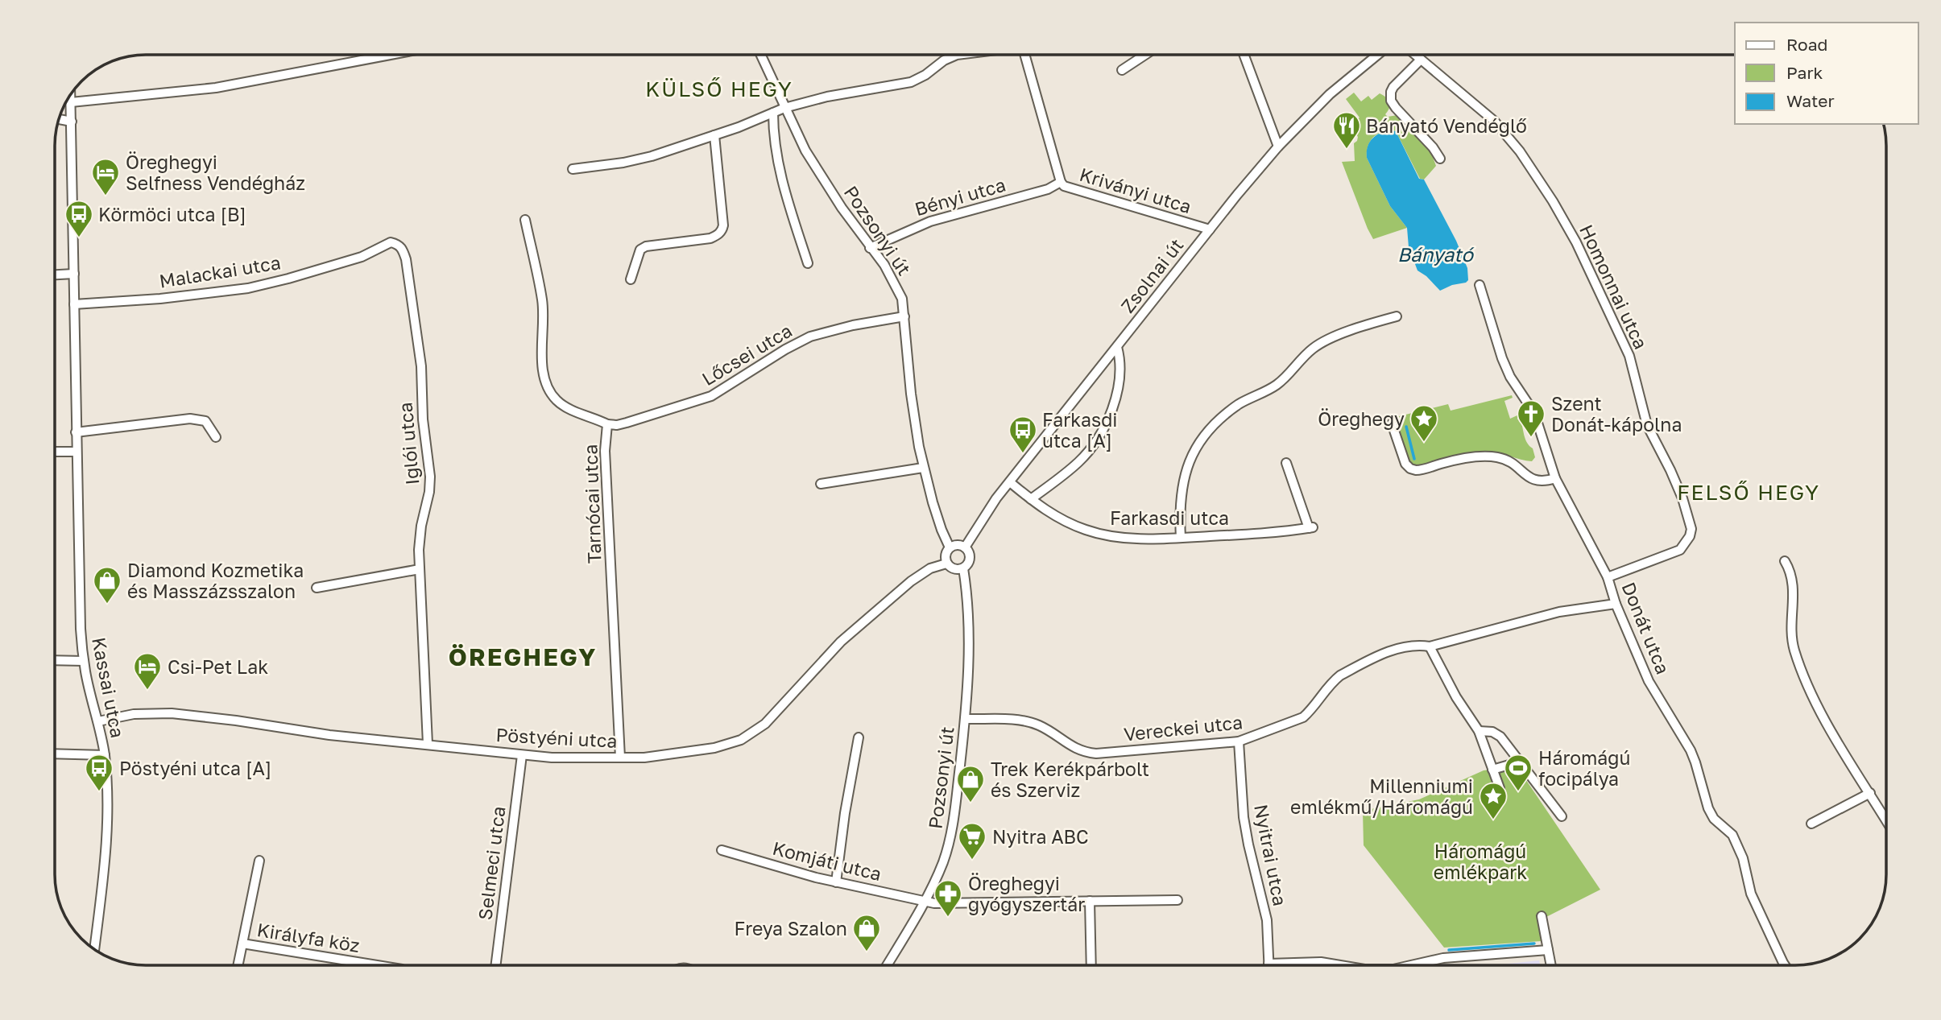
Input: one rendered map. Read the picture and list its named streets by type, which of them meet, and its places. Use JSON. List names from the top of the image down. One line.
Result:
{"streets":{"street":["Kriványi utca","Bényi utca","Pozsonyi út","Malackai utca","Zsolnai út","Homonnai utca","Lőcsei utca","Iglói utca","Tarnócai utca","Farkasdi utca","Donát utca","Kassai utca","Vereckei utca","Pöstyéni utca","Nyitrai utca","Komjáti utca","Selmeci utca","Királyfa köz"]},"crossings":[["Kriványi utca","Bényi utca"],["Kriványi utca","Zsolnai út"],["Bényi utca","Pozsonyi út"],["Pozsonyi út","Zsolnai út"],["Pozsonyi út","Lőcsei utca"],["Pozsonyi út","Vereckei utca"],["Pozsonyi út","Pöstyéni utca"],["Pozsonyi út","Komjáti utca"],["Malackai utca","Iglói utca"],["Malackai utca","Kassai utca"],["Zsolnai út","Farkasdi utca"],["Zsolnai út","Pöstyéni utca"],["Homonnai utca","Donát utca"],["Lőcsei utca","Tarnócai utca"],["Iglói utca","Pöstyéni utca"],["Tarnócai utca","Pöstyéni utca"],["Donát utca","Vereckei utca"],["Kassai utca","Pöstyéni utca"],["Vereckei utca","Nyitrai utca"],["Pöstyéni utca","Selmeci utca"]],"districts":["KÜLSŐ HEGY","FELSŐ HEGY","ÖREGHEGY"],"water":["Bányató"],"parks":["Háromágú emlékpark"],"places":{"restaurant":["Bányató Vendéglő"],"hotel":["Öreghegyi Selfness Vendégház","Csi-Pet Lak"],"bus stop":["Körmöci utca [B]","Farkasdi utca [A]","Pöstyéni utca [A]"],"church":["Szent Donát-kápolna"],"place":["Öreghegy","Millenniumi emlékmű/Háromágú"],"shop":["Diamond Kozmetika és Masszázsszalon","Trek Kerékpárbolt és Szerviz","Freya Szalon"],"sports":["Háromágú focipálya"],"supermarket":["Nyitra ABC"],"pharmacy":["Öreghegyi gyógyszertár"]},"legend":["Road","Park","Water"]}
